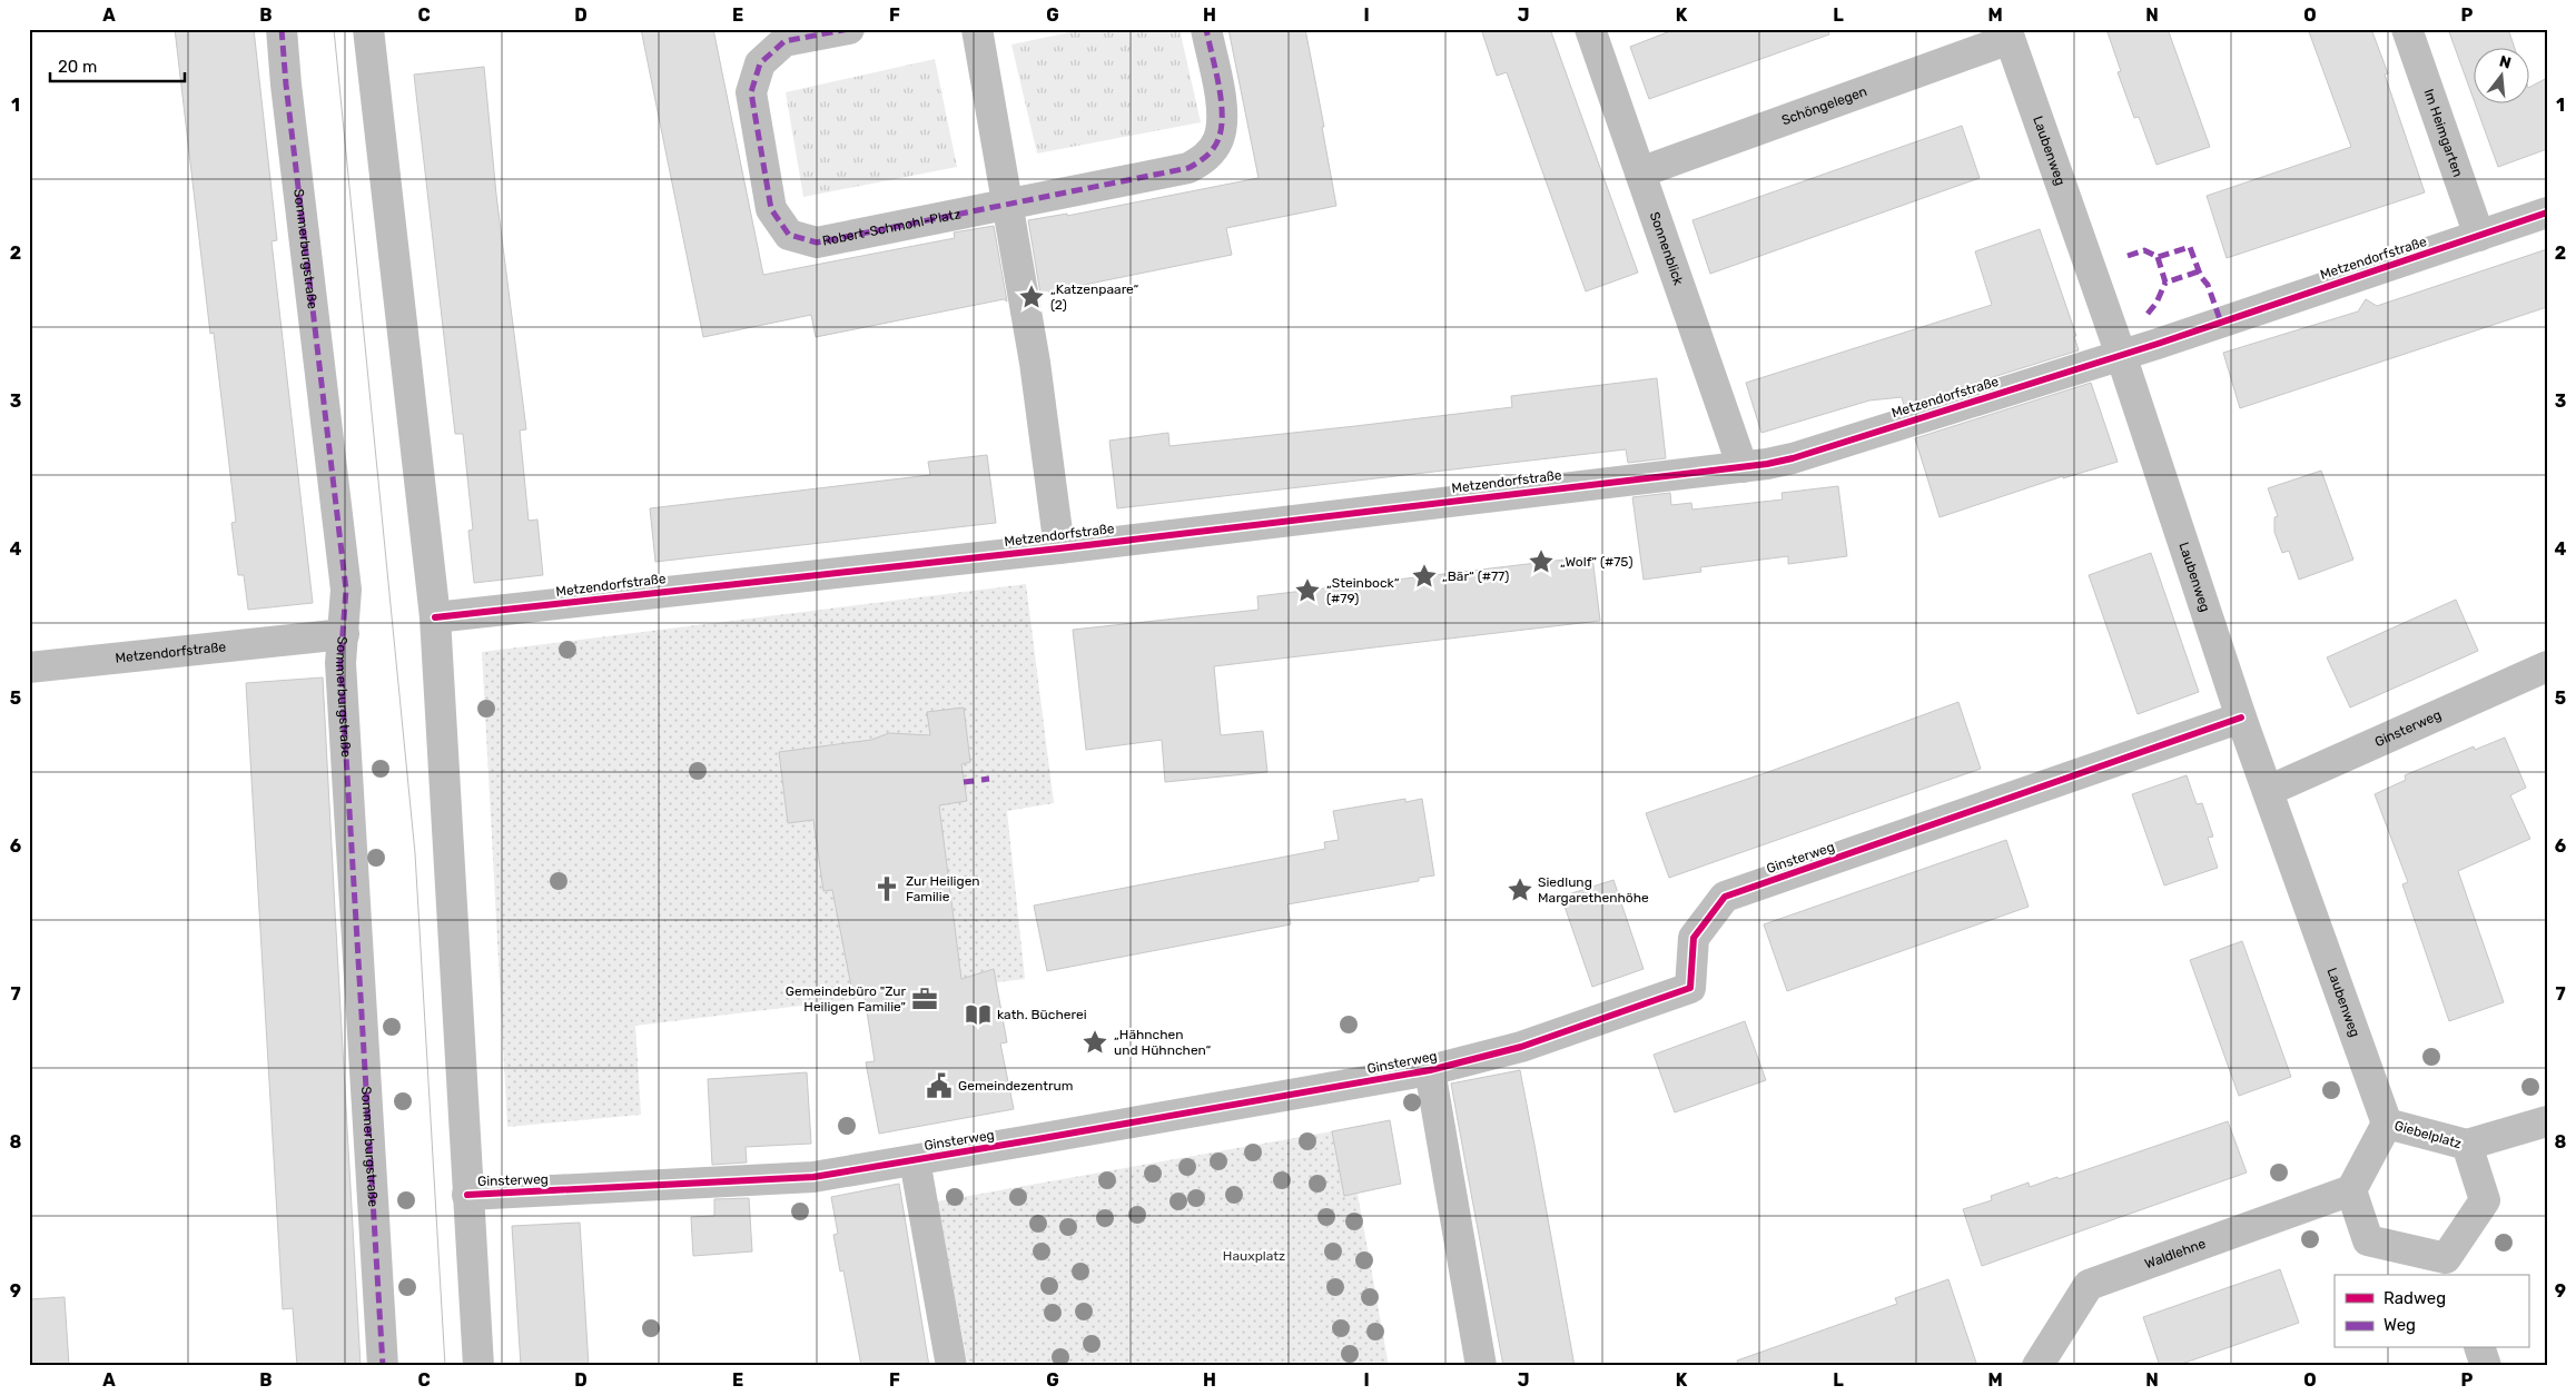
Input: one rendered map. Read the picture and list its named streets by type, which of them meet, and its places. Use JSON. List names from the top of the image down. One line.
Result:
{"streets":{"street":["Schöngelegen","Im Heimgarten","Laubenweg","Robert-Schmohl-Platz","Sommerburgstraße","Sonnenblick","Metzendorfstraße","Ginsterweg","Giebelplatz","Waldlehne"]},"crossings":[["Schöngelegen","Laubenweg"],["Schöngelegen","Sonnenblick"],["Im Heimgarten","Metzendorfstraße"],["Laubenweg","Metzendorfstraße"],["Laubenweg","Ginsterweg"],["Laubenweg","Giebelplatz"],["Laubenweg","Waldlehne"],["Sommerburgstraße","Metzendorfstraße"],["Sonnenblick","Metzendorfstraße"],["Giebelplatz","Waldlehne"]],"parks":["Hauxplatz"],"places":{"place":["„Katzenpaare“ (2)","„Wolf“ (#75)","„Bär“ (#77)","„Steinbock“ (#79)","Siedlung Margarethenhöhe","„Hähnchen und Hühnchen“"],"church":["Zur Heiligen Familie"],"office":["Gemeindebüro \"Zur Heiligen Familie\""],"library":["kath. Bücherei"],"public building":["Gemeindezentrum"]},"legend":["Radweg","Weg"],"scale_bar":"20 m","north":"top","grid":{"columns":["A","B","C","D","E","F","G","H","I","J","K","L","M","N","O","P"],"rows":["1","2","3","4","5","6","7","8","9"]}}
